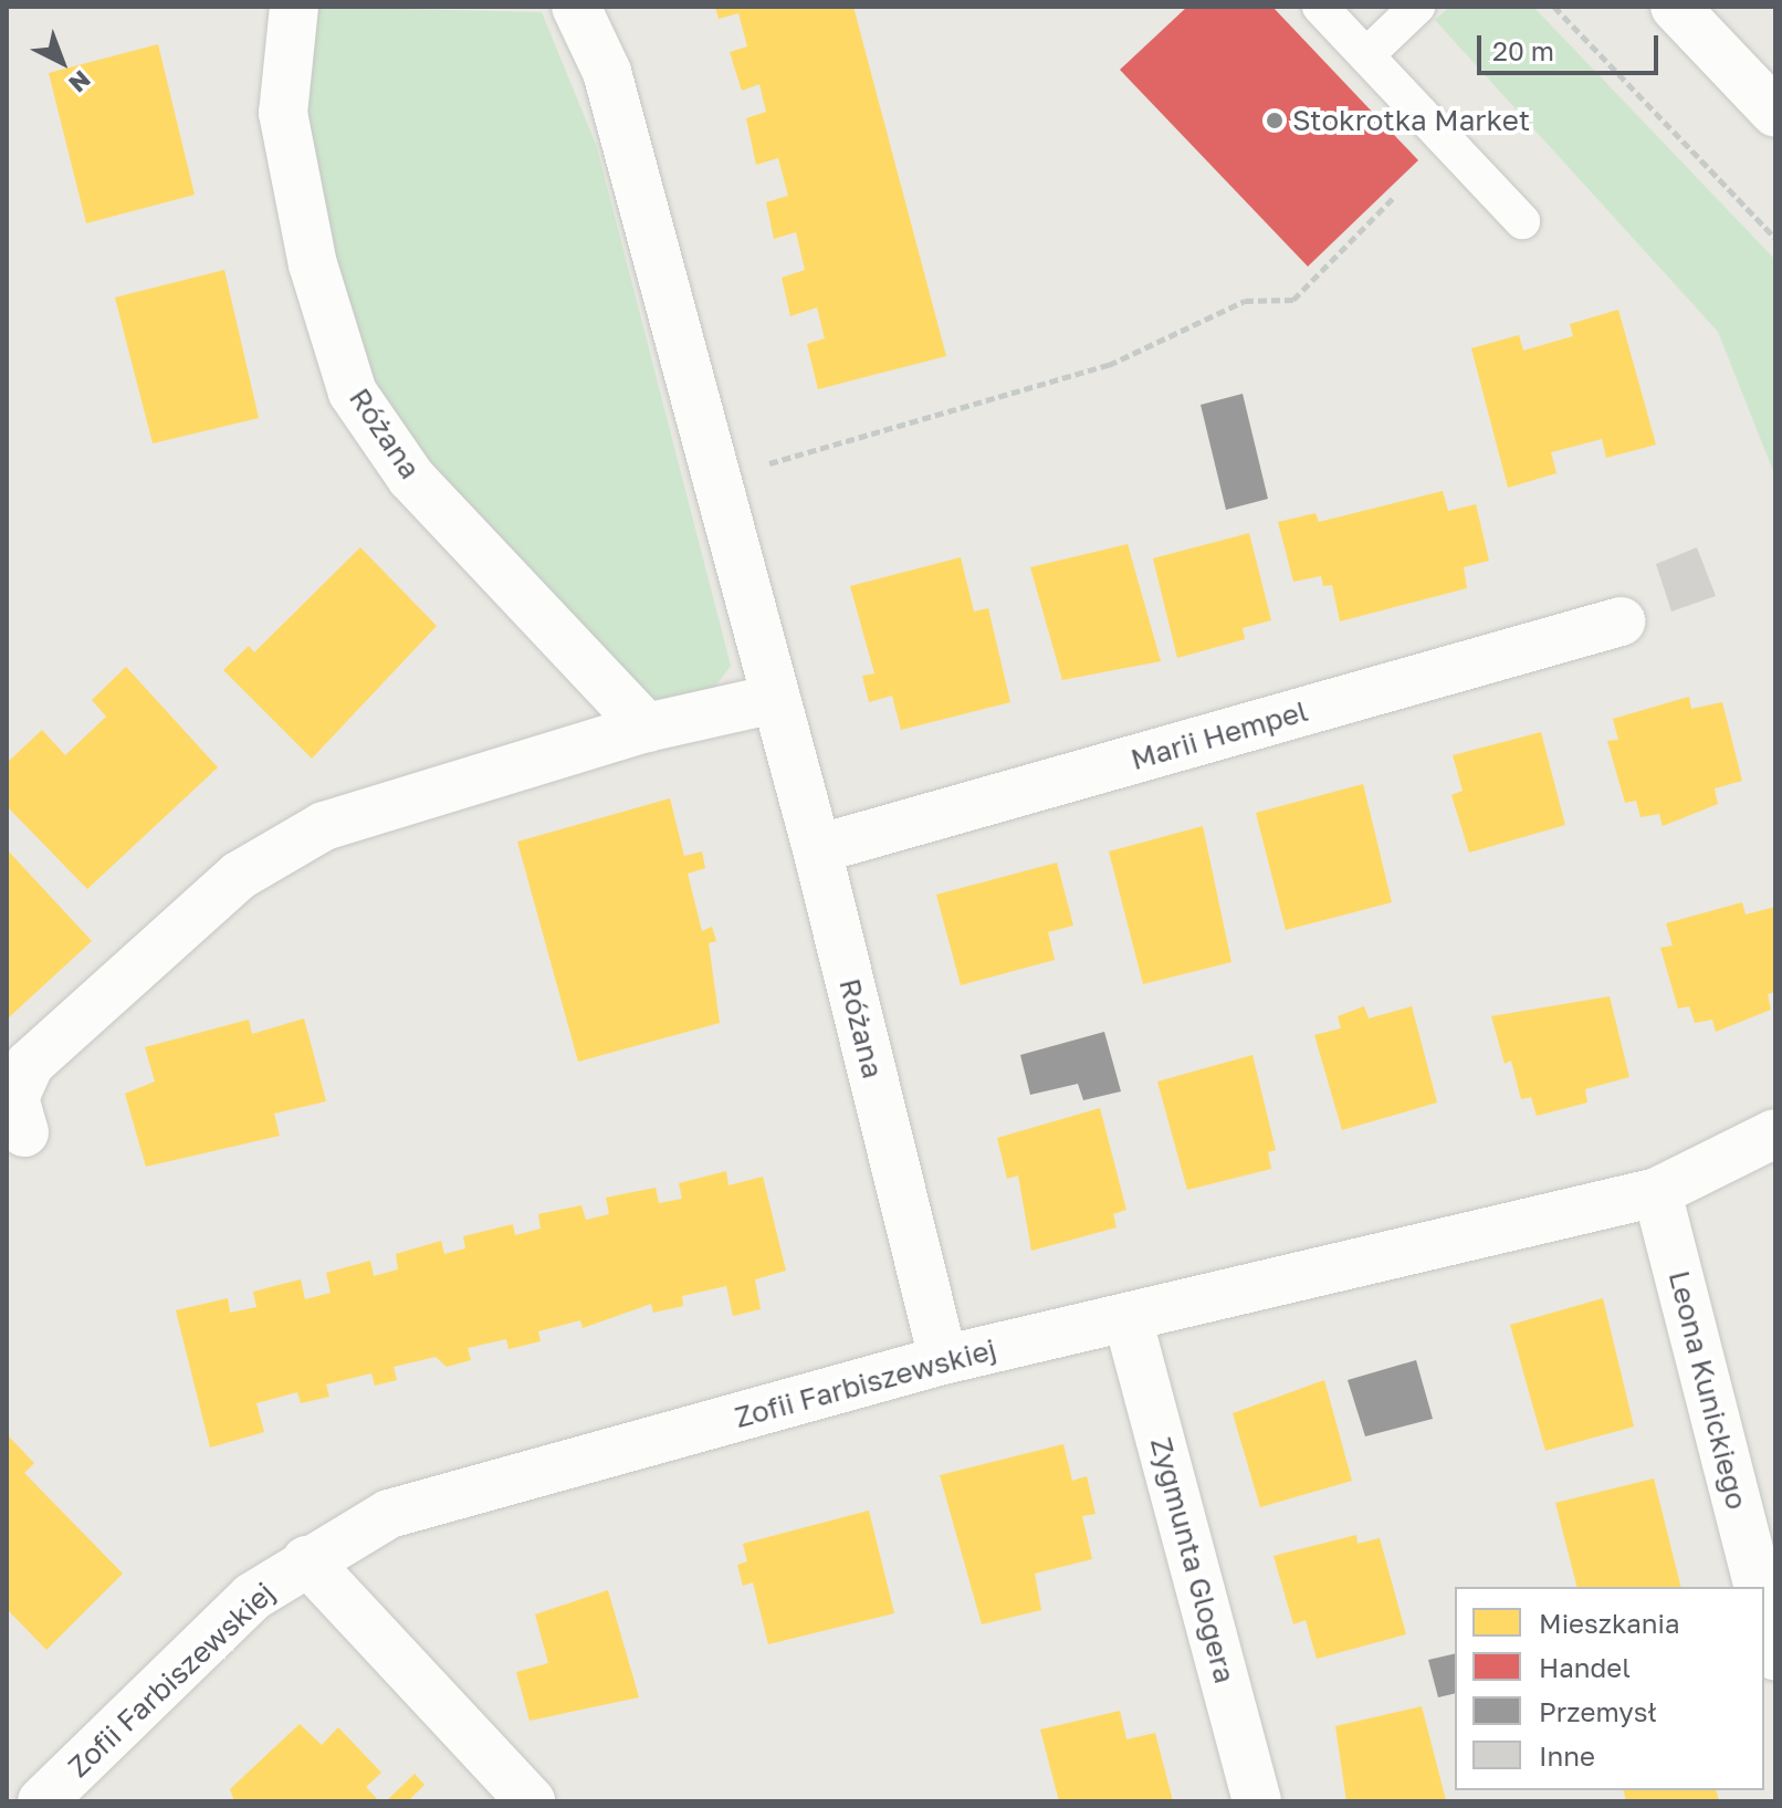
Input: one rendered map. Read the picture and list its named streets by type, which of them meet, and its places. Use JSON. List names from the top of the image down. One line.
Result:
{"streets":{"street":["Różana","Marii Hempel","Zofii Farbiszewskiej","Leona Kunickiego","Zygmunta Glogera"]},"crossings":[["Różana","Marii Hempel"],["Różana","Zofii Farbiszewskiej"],["Zofii Farbiszewskiej","Leona Kunickiego"],["Zofii Farbiszewskiej","Zygmunta Glogera"]],"places":["Stokrotka Market"],"legend":["Mieszkania","Handel","Przemysł","Inne"],"scale_bar":"20 m","north":"bottom right"}
